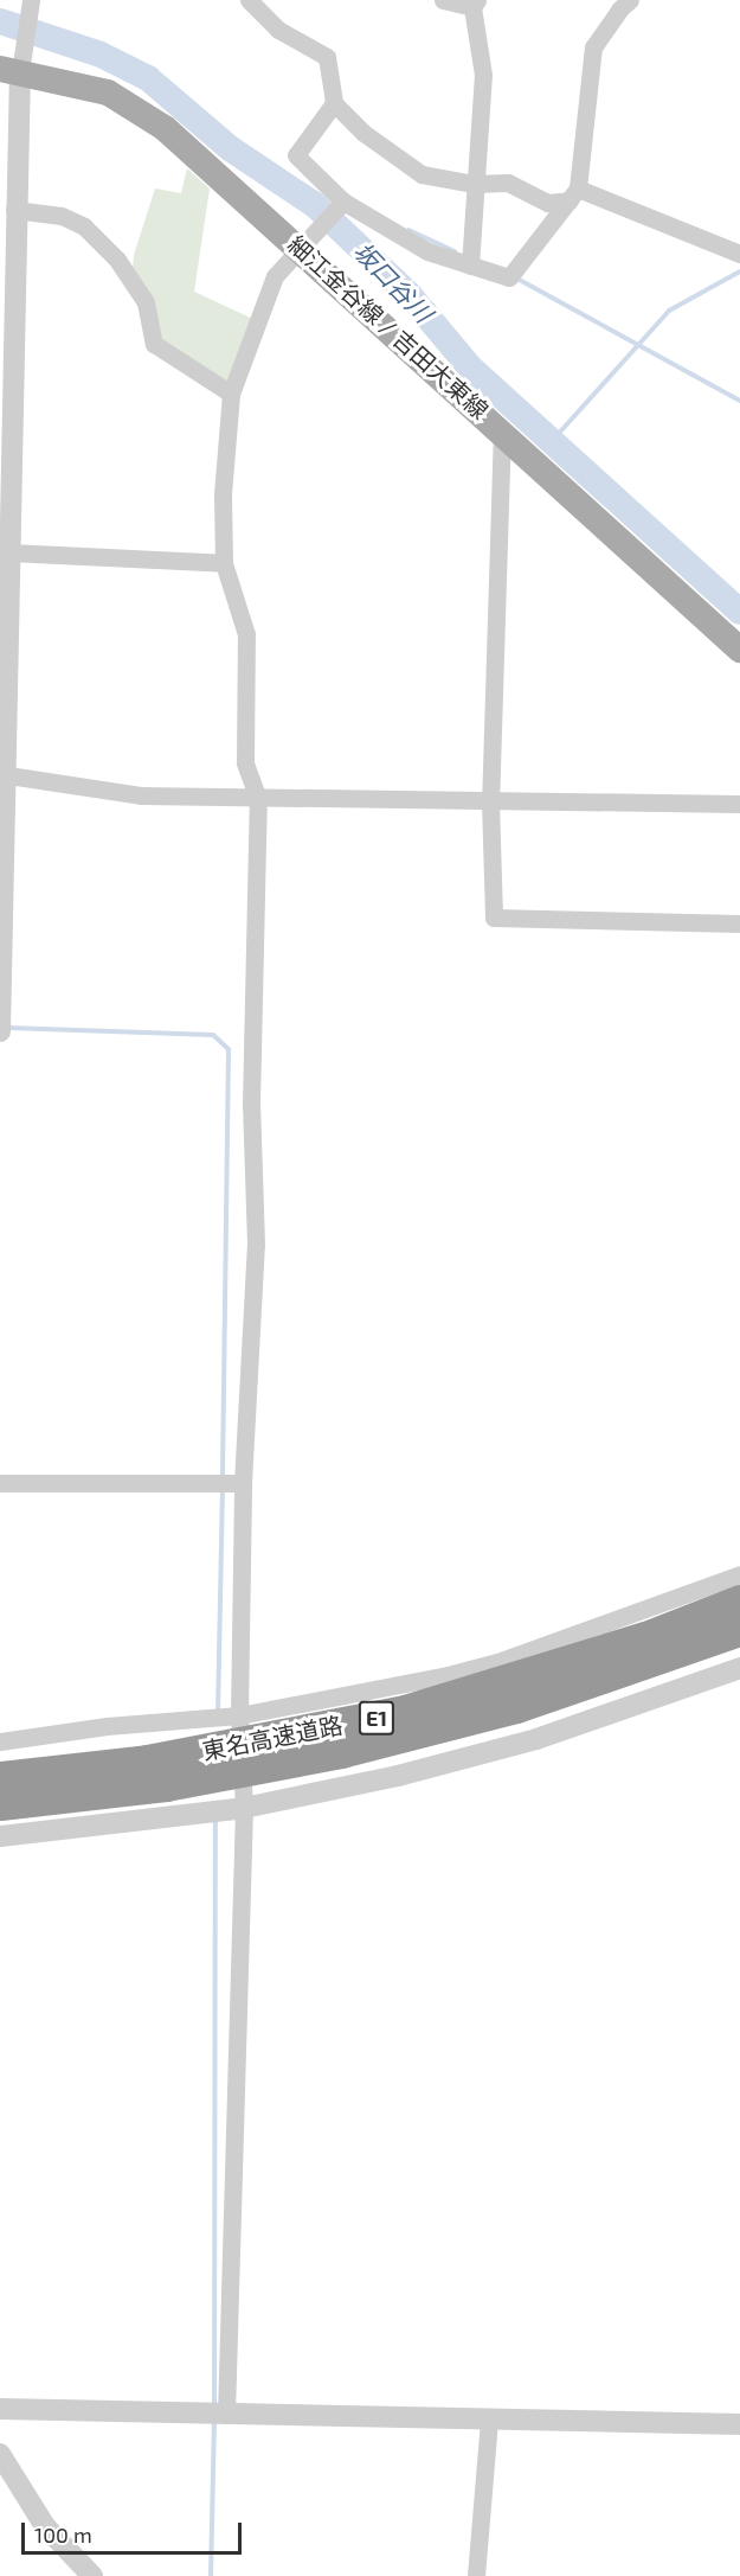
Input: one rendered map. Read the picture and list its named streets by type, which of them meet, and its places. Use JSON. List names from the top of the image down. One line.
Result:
{"streets":{"highway":["E1","東名高速道路"],"main road":["細江金谷線 / 吉田大東線"]},"water":["坂口谷川"],"scale_bar":"100 m"}
